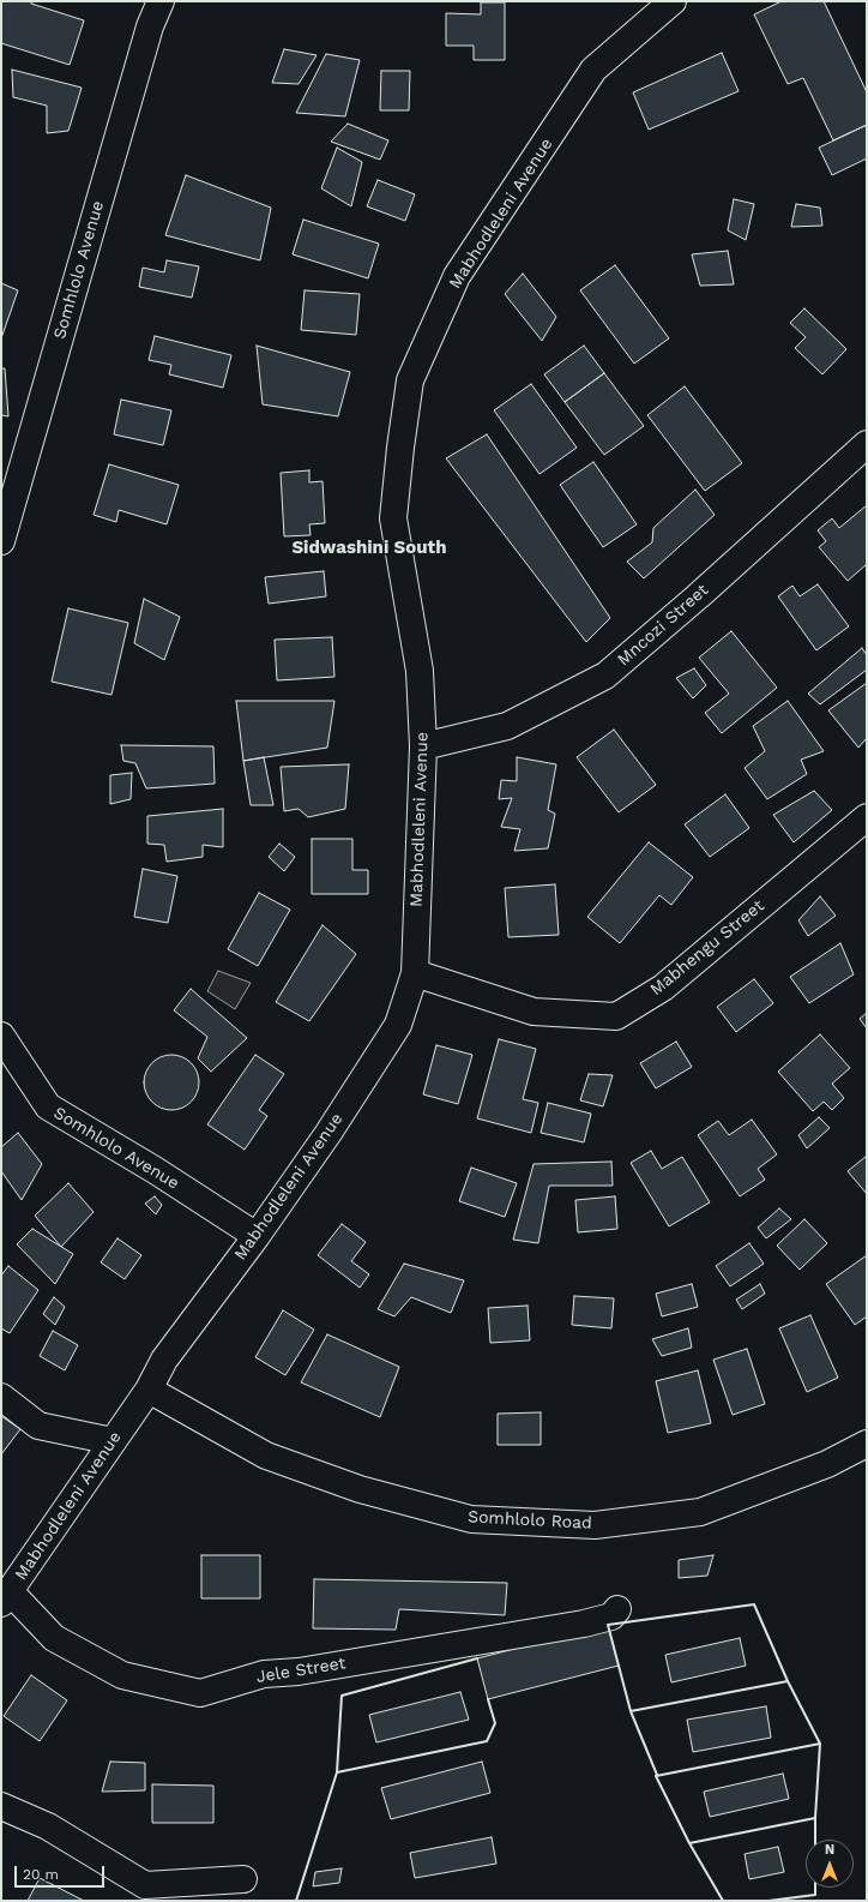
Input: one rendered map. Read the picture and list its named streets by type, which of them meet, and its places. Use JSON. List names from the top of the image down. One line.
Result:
{"streets":{"street":["Mabhodleleni Avenue","Somhlolo Avenue","Mncozi Street","Mabhengu Street","Somhlolo Road","Jele Street"]},"crossings":[["Mabhodleleni Avenue","Somhlolo Avenue"],["Mabhodleleni Avenue","Mncozi Street"],["Mabhodleleni Avenue","Mabhengu Street"],["Mabhodleleni Avenue","Somhlolo Road"],["Mabhodleleni Avenue","Jele Street"]],"districts":["Sidwashini South"],"scale_bar":"20 m","north":"top"}
